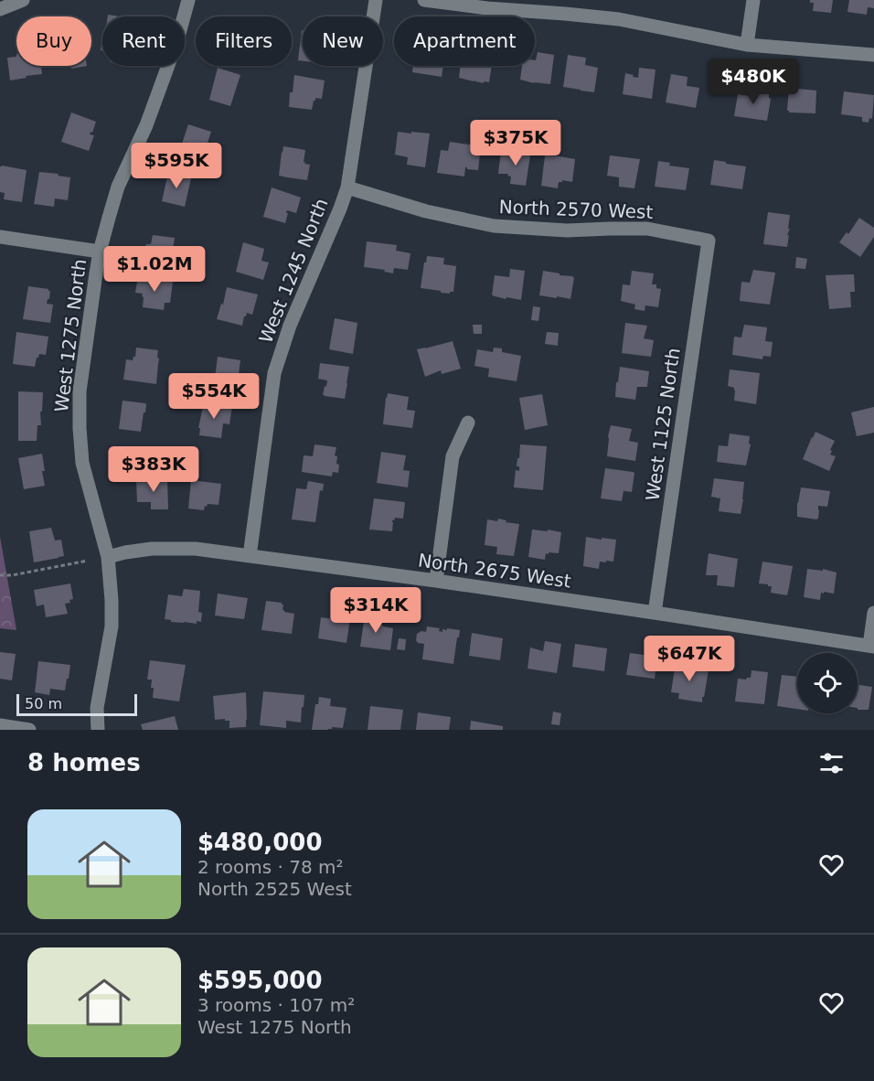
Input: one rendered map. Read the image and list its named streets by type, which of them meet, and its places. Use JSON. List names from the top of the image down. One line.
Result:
{"streets":{"street":["North 2570 West","West 1245 North","West 1275 North","West 1125 North","North 2675 West"]},"crossings":[["North 2570 West","West 1245 North"],["North 2570 West","West 1125 North"],["West 1245 North","North 2675 West"],["West 1275 North","North 2675 West"],["West 1125 North","North 2675 West"]],"scale_bar":"50 m","page":{"chip":["Buy","Rent","Filters","New","Apartment"],"price":["$480K","$375K","$595K","$1.02M","$554K","$383K","$314K","$647K"],"scale":"50 m","heading":"8 homes","list":[{"name":"$480,000","note":"2 rooms · 78 m² · North 2525 West"},{"name":"$595,000","note":"3 rooms · 107 m² · West 1275 North"}]}}
